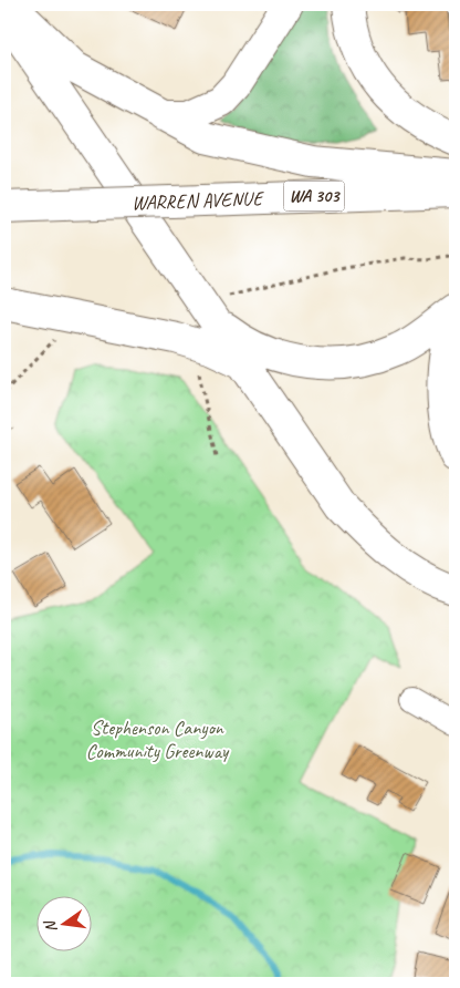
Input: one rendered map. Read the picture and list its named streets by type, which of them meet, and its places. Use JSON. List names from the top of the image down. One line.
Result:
{"streets":{"main road":["WA 303","WARREN AVENUE"]},"parks":["Stephenson Canyon Community Greenway"],"north":"left"}
